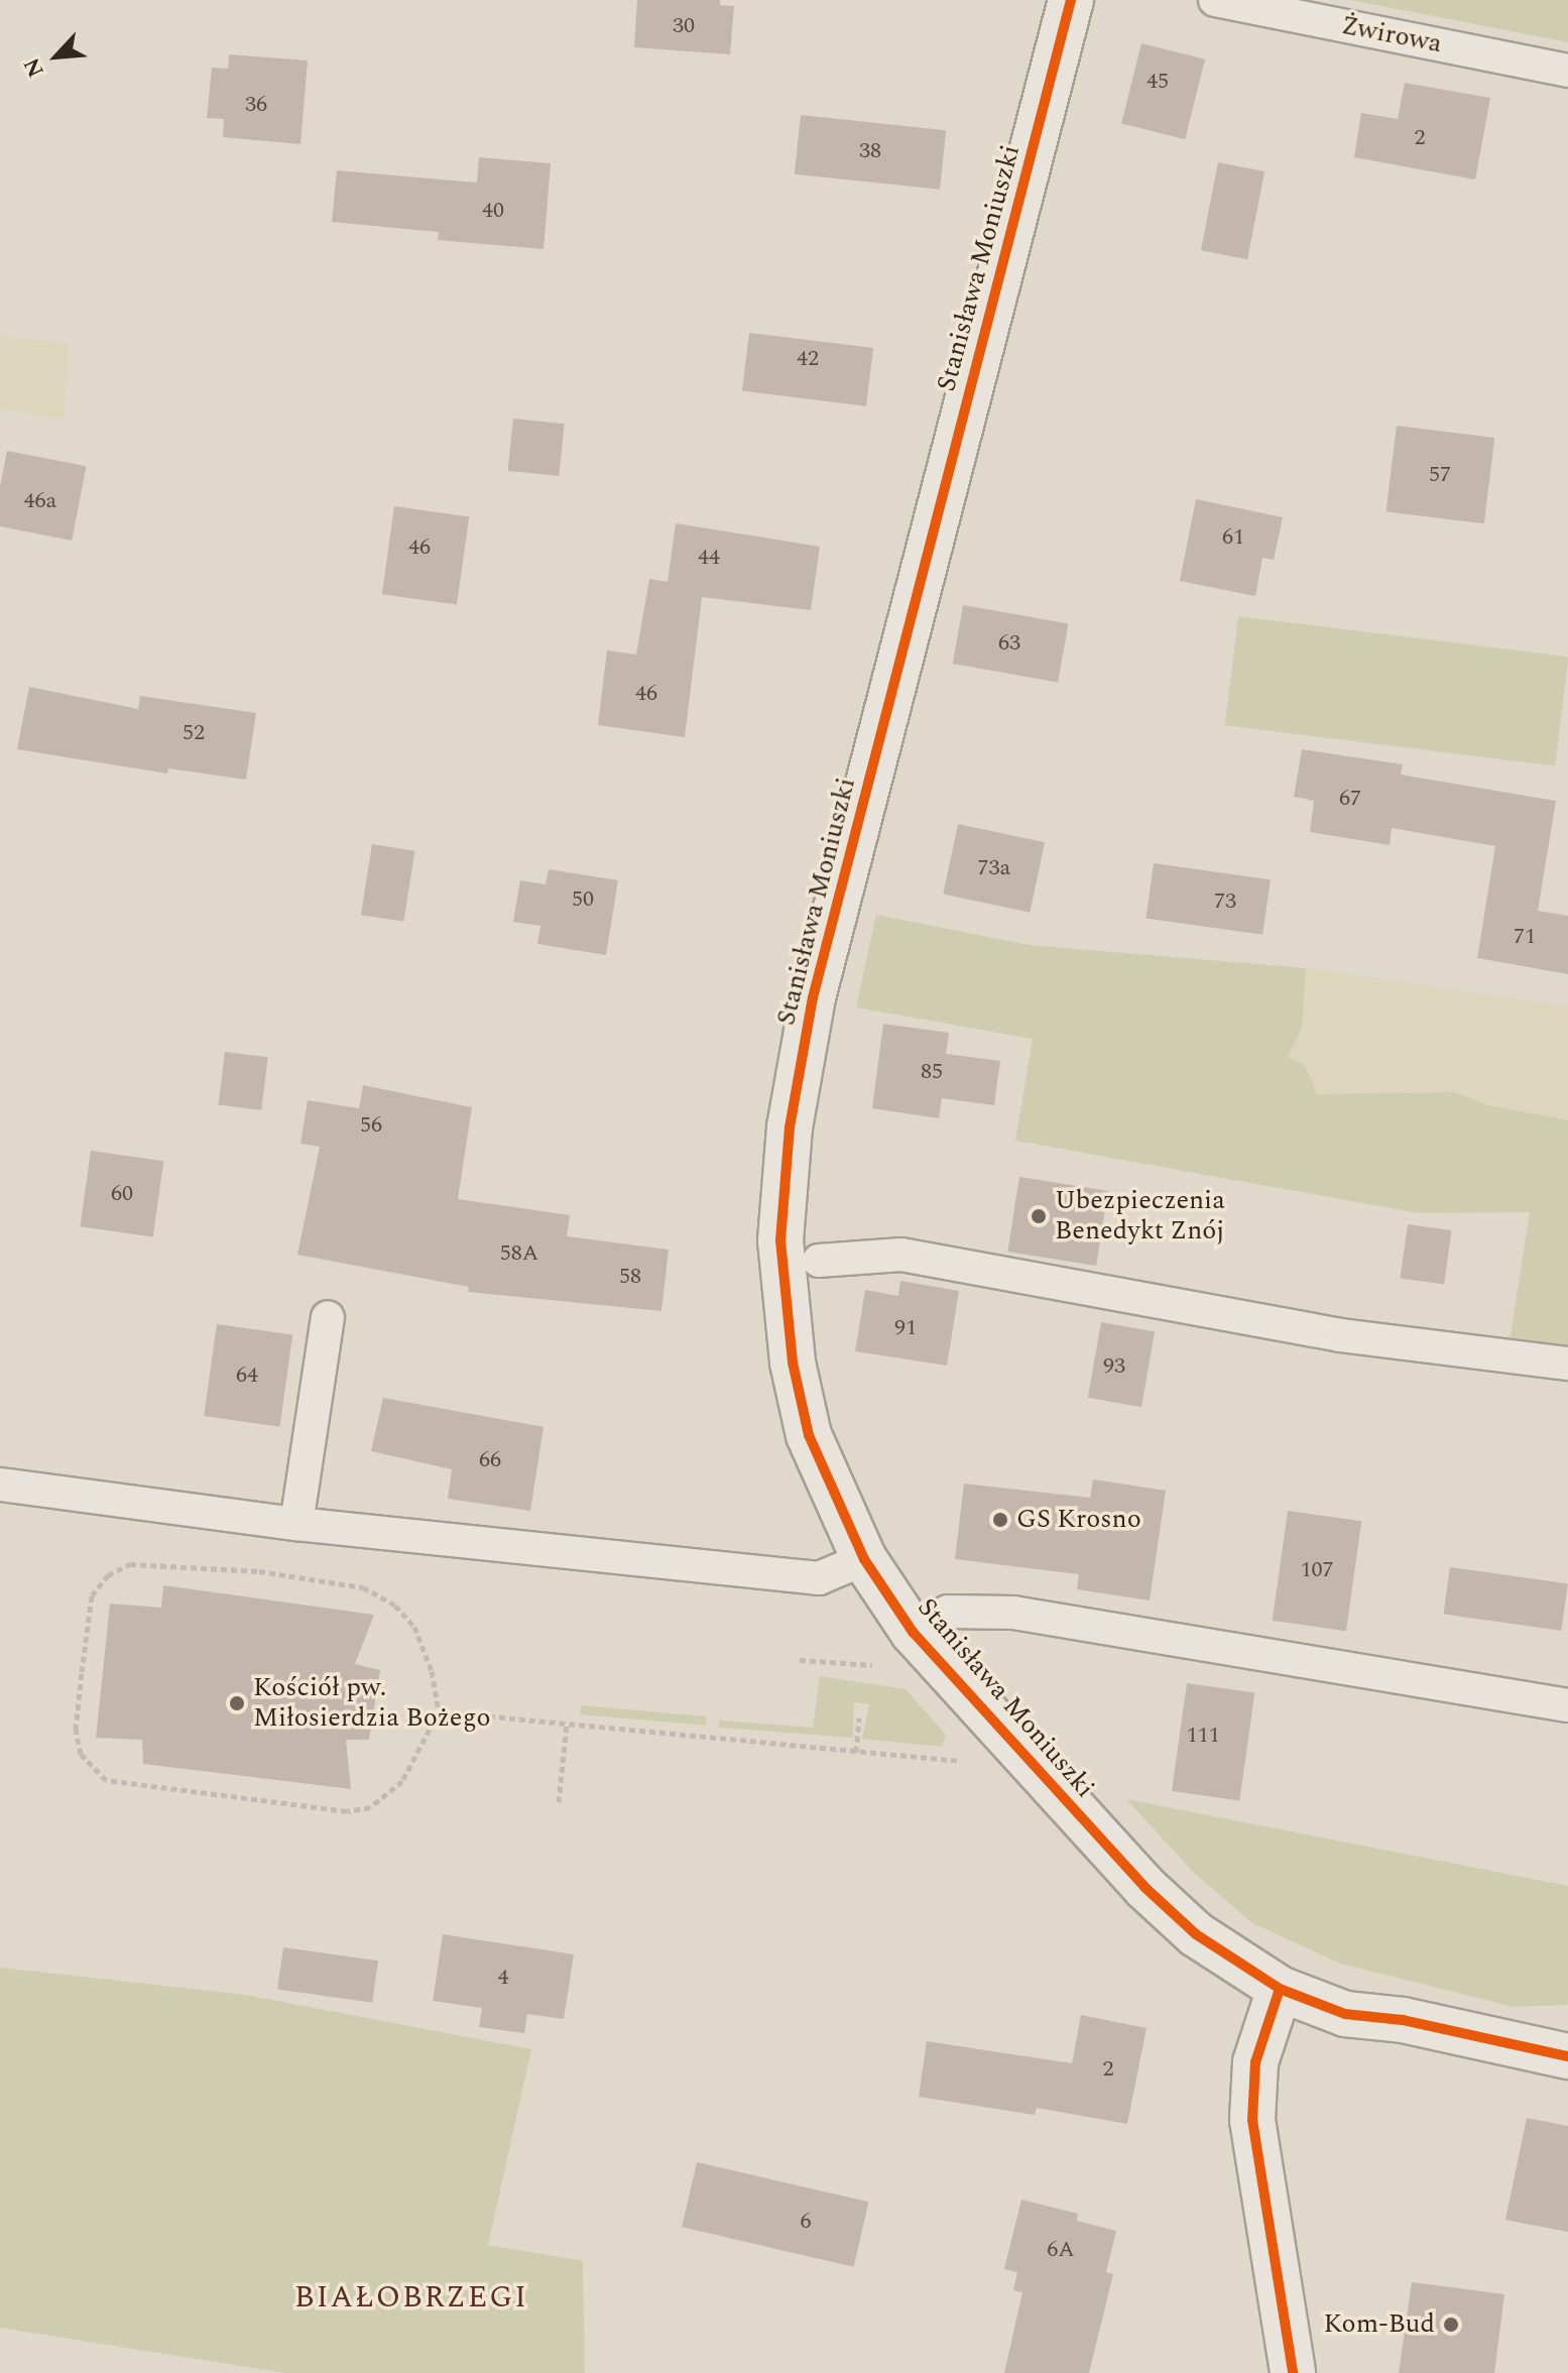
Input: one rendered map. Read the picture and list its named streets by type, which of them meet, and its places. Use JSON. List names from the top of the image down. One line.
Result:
{"streets":{"street":["Stanisława Moniuszki"],"lane":["Żwirowa"]},"districts":["BIAŁOBRZEGI"],"places":["Ubezpieczenia Benedykt Znój","GS Krosno","Kościół pw. Miłosierdzia Bożego","Kom-Bud"],"house_numbers":["30","45","36","2","38","40","42","57","46a","61","46","44","63","46","52","67","73a","50","73","71","85","56","60","58A","58","91","93","64","66","107","111","4","2","6","6A"],"north":"bottom left"}
